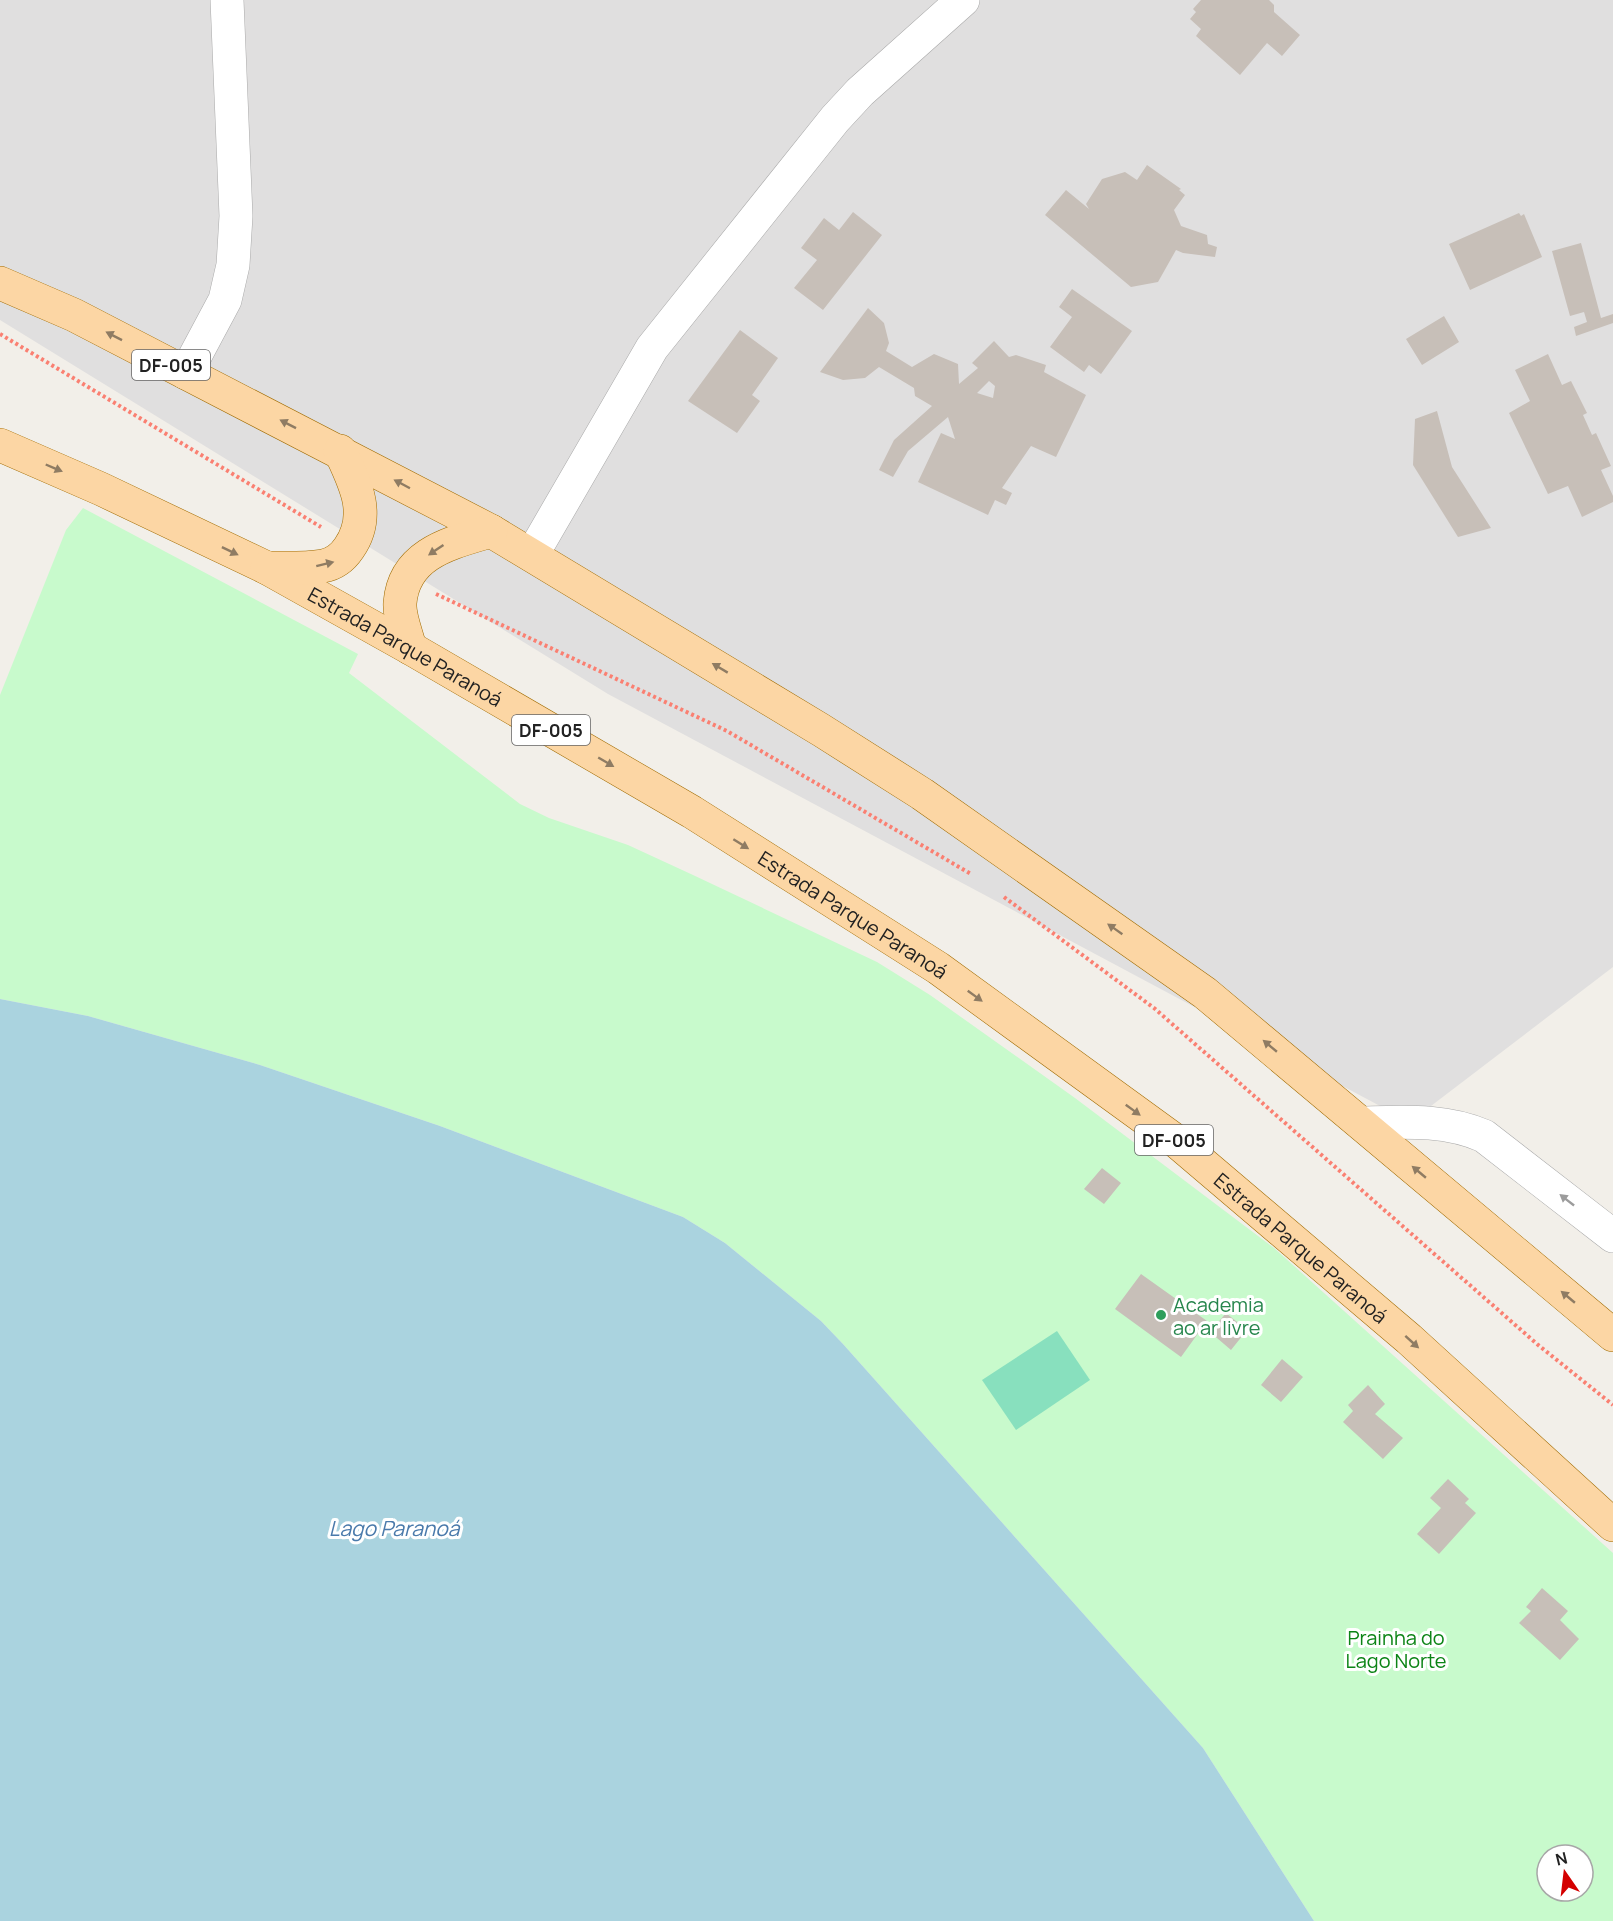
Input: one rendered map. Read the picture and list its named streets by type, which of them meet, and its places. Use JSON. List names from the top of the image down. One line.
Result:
{"streets":{"main road":["DF-005","Estrada Parque Paranoá"]},"water":["Lago Paranoá"],"parks":["Prainha do Lago Norte"],"places":["Academia ao ar livre"],"north":"top"}
